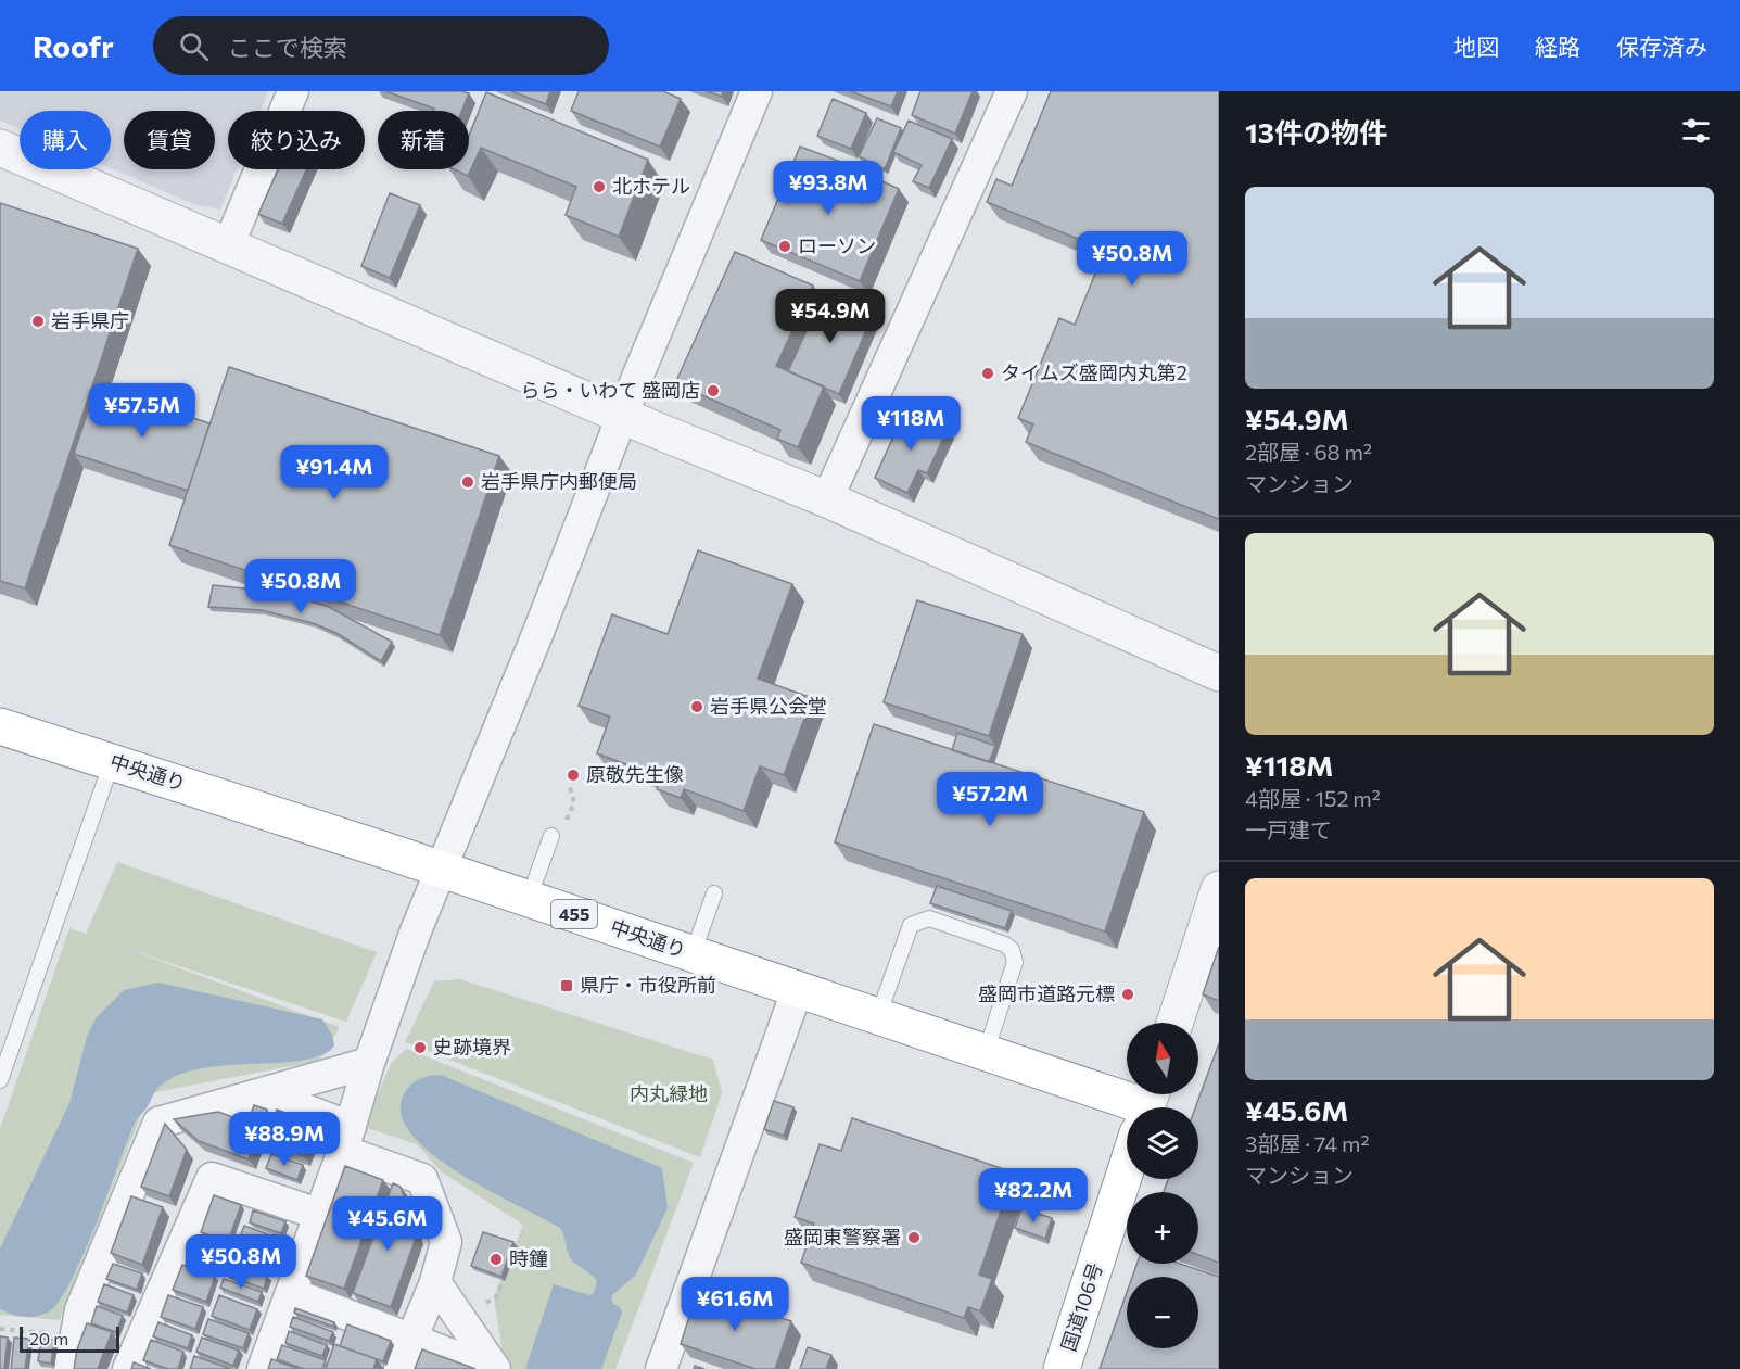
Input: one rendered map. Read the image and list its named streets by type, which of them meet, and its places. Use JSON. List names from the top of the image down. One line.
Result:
{"streets":{"highway":["中央通り","455","国道106号"]},"parks":["内丸緑地"],"places":{"other":["北ホテル","ローソン","岩手県庁","タイムズ盛岡内丸第2","らら・いわて 盛岡店","岩手県庁内郵便局","岩手県公会堂","原敬先生像","盛岡市道路元標","史跡境界","盛岡東警察署","時鐘"],"transit":["県庁・市役所前"]},"scale_bar":"20 m","north":"top","page":{"header":"Roofr","search":"ここで検索","nav":["地図","経路","保存済み"],"heading":"13件の物件","chip":["購入","賃貸","絞り込み","新着"],"price":["¥93.8M","¥50.8M","¥54.9M","¥57.5M","¥118M","¥91.4M","¥50.8M","¥57.2M","¥88.9M","¥82.2M","¥45.6M","¥50.8M","¥61.6M"],"list":[{"name":"¥54.9M","note":"2部屋 · 68 m² · マンション"},{"name":"¥118M","note":"4部屋 · 152 m² · 一戸建て"},{"name":"¥45.6M","note":"3部屋 · 74 m² · マンション"}],"map_buttons":["+","−"],"scale":"20 m"}}
